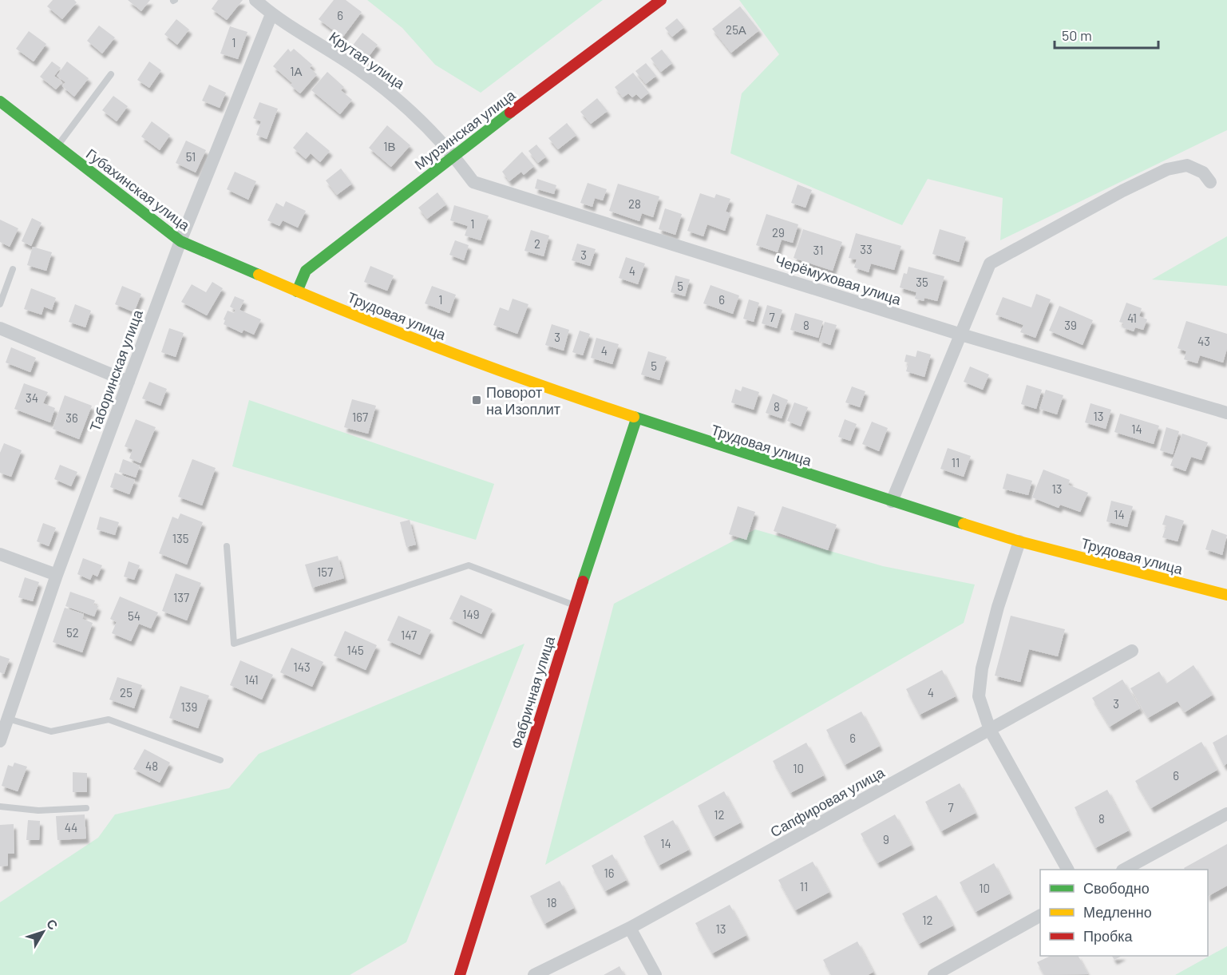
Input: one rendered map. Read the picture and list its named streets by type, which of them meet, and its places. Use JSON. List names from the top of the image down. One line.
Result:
{"streets":{"main road":["Мурзинская улица","Губахинская улица","Трудовая улица","Фабричная улица"],"street":["Крутая улица","Черёмуховая улица","Таборинская улица","Сапфировая улица"]},"crossings":[["Крутая улица","Мурзинская улица"],["Крутая улица","Черёмуховая улица"],["Крутая улица","Таборинская улица"],["Мурзинская улица","Губахинская улица"],["Мурзинская улица","Черёмуховая улица"],["Мурзинская улица","Трудовая улица"],["Губахинская улица","Трудовая улица"],["Губахинская улица","Таборинская улица"],["Трудовая улица","Фабричная улица"]],"places":{"transit":["Поворот на Изоплит"]},"house_numbers":["6","25А","1","1А","1В","51","28","1","29","2","33","31","3","4","35","5","1","6","7","41","8","39","3","43","4","5","34","8","13","167","36","14","11","13","14","135","157","137","149","54","52","147","145","143","141","25","4","3","139","6","48","10","6","7","12","8","44","9","14","16","11","10","18","12","13"],"legend":["Свободно","Медленно","Пробка"],"scale_bar":"50 m","north":"top right"}
